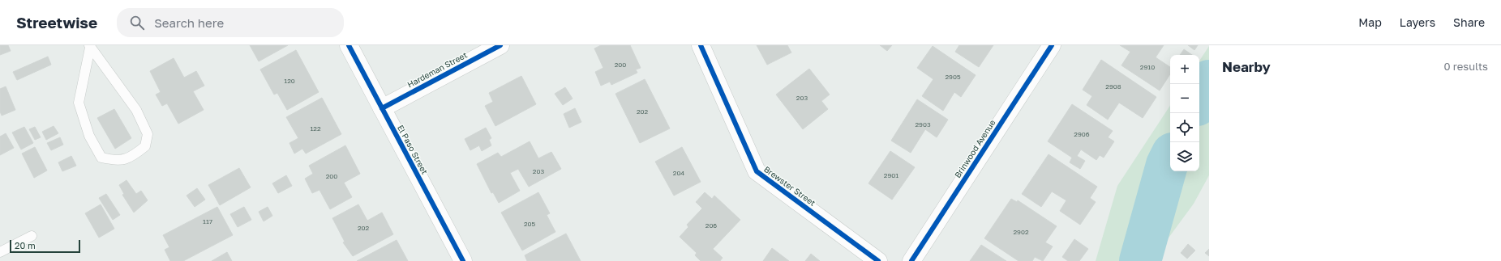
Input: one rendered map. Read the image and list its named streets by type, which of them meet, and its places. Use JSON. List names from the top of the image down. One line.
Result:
{"streets":{"street":["Hardeman Street","Brinwood Avenue","El Paso Street","Brewster Street"]},"crossings":[["Hardeman Street","El Paso Street"]],"house_numbers":["200","2910","2905","120","2908","203","202","2903","122","2906","203","204","2901","200","117","205","206","202","2902"],"scale_bar":"20 m","page":{"header":"Streetwise","search":"Search here","nav":["Map","Layers","Share"],"heading":["Nearby","0 results"],"map_buttons":["+","−"],"scale":"20 m"}}
